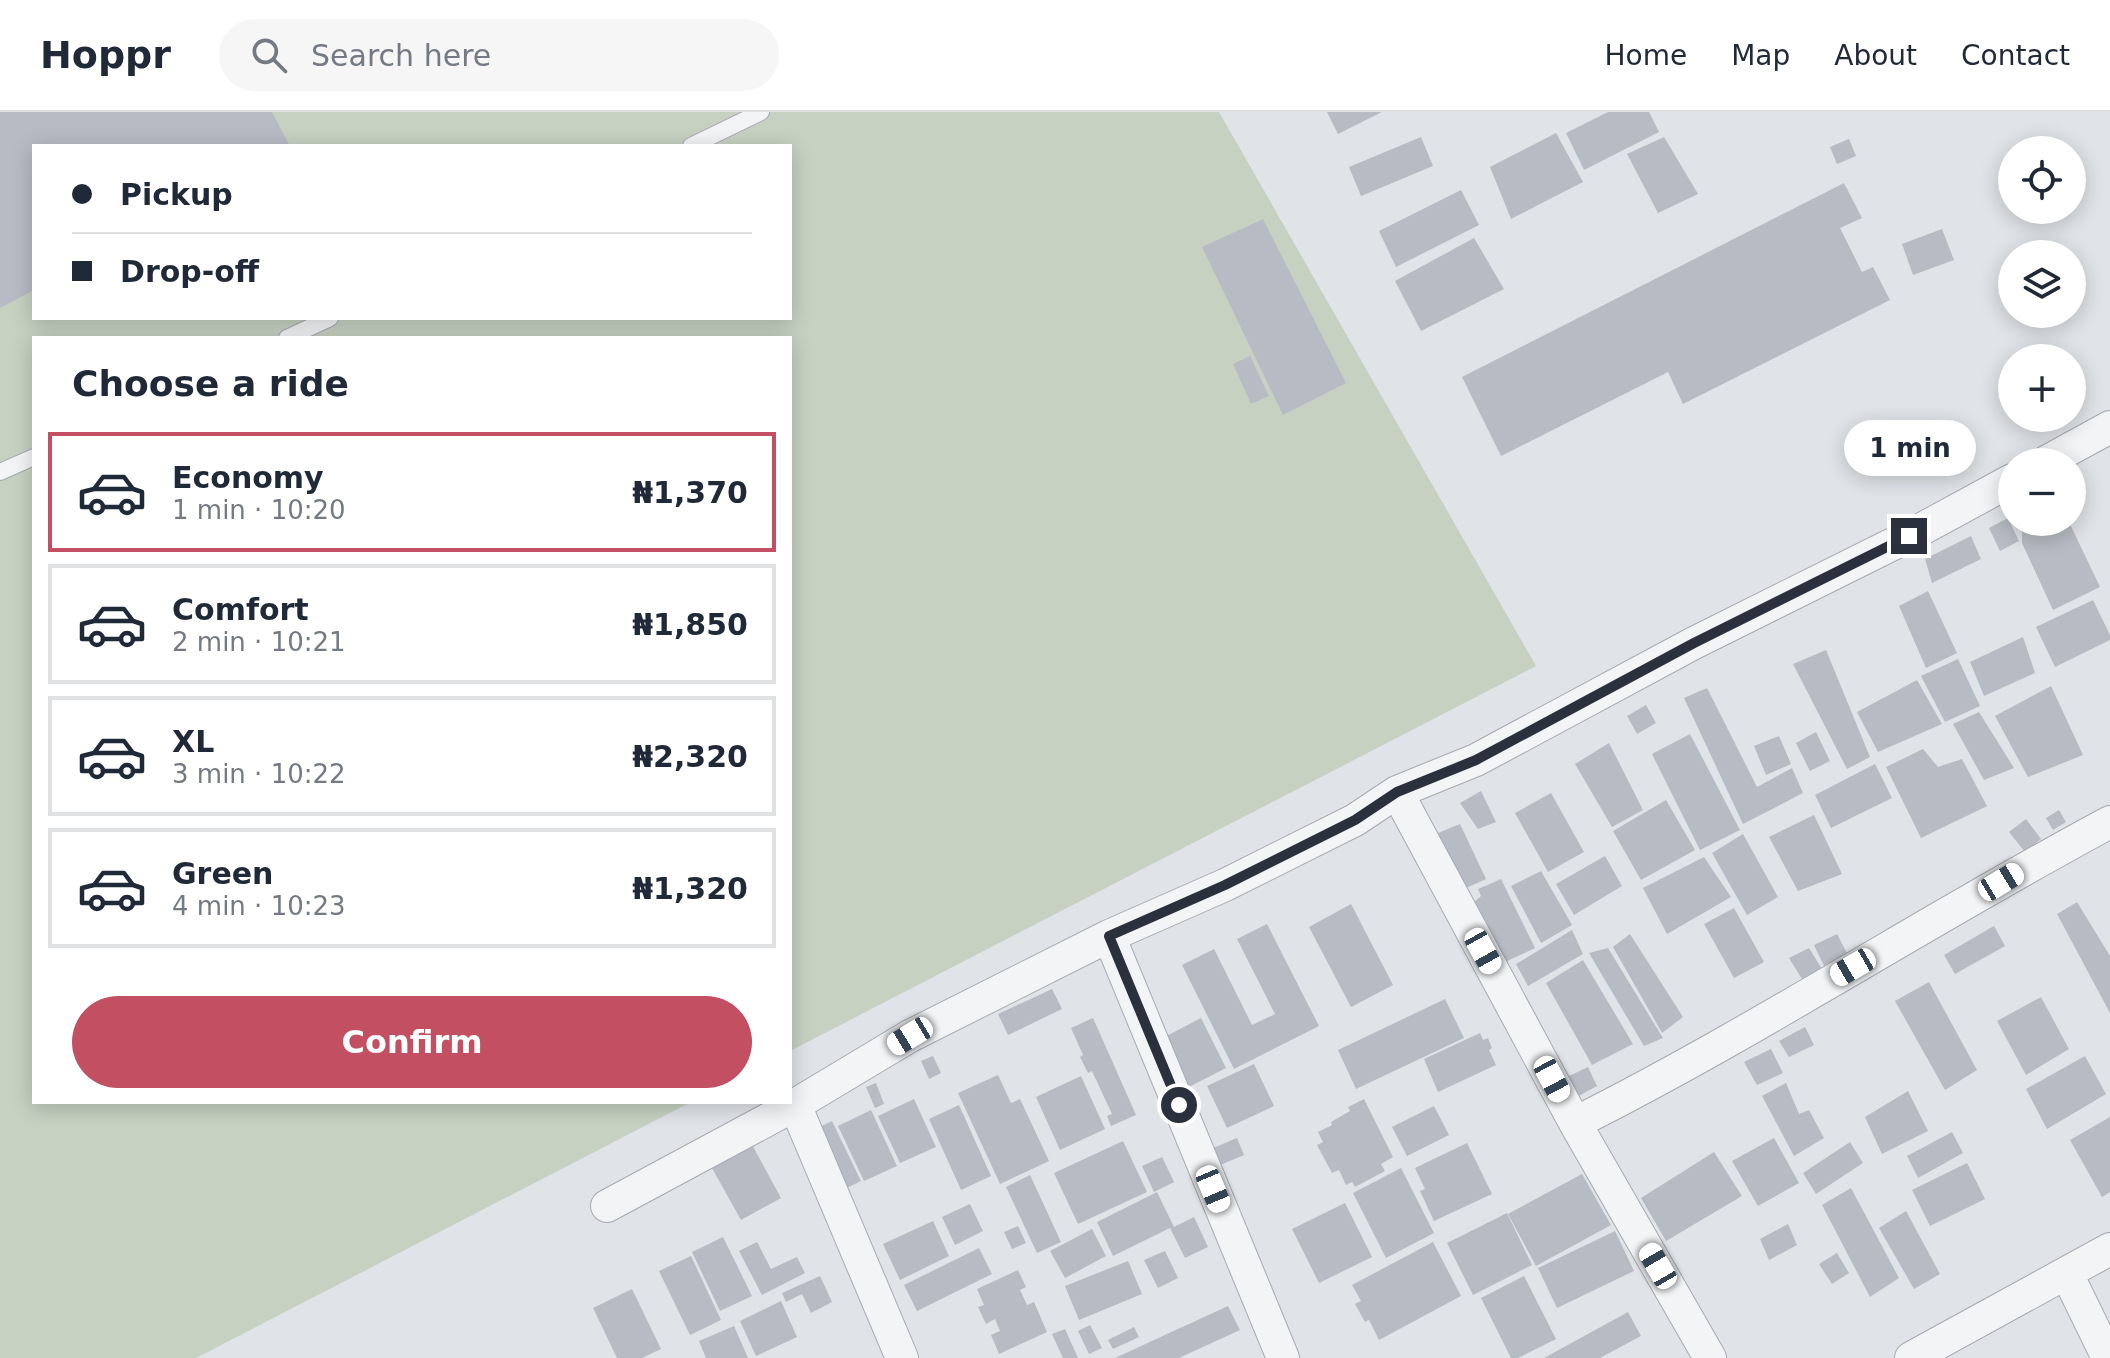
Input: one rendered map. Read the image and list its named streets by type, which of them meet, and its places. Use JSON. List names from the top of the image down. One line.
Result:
{"page":{"header":"Hoppr","search":"Search here","nav":["Home","Map","About","Contact"],"map_buttons":["+","−"],"banner":["Pickup","Drop-off"],"heading":"Choose a ride","bubble":"1 min","list":[{"name":"Economy","note":"1 min · 10:20","value":"₦1,370"},{"name":"Comfort","note":"2 min · 10:21","value":"₦1,850"},{"name":"XL","note":"3 min · 10:22","value":"₦2,320"},{"name":"Green","note":"4 min · 10:23","value":"₦1,320"}],"buttons":"Confirm"}}
